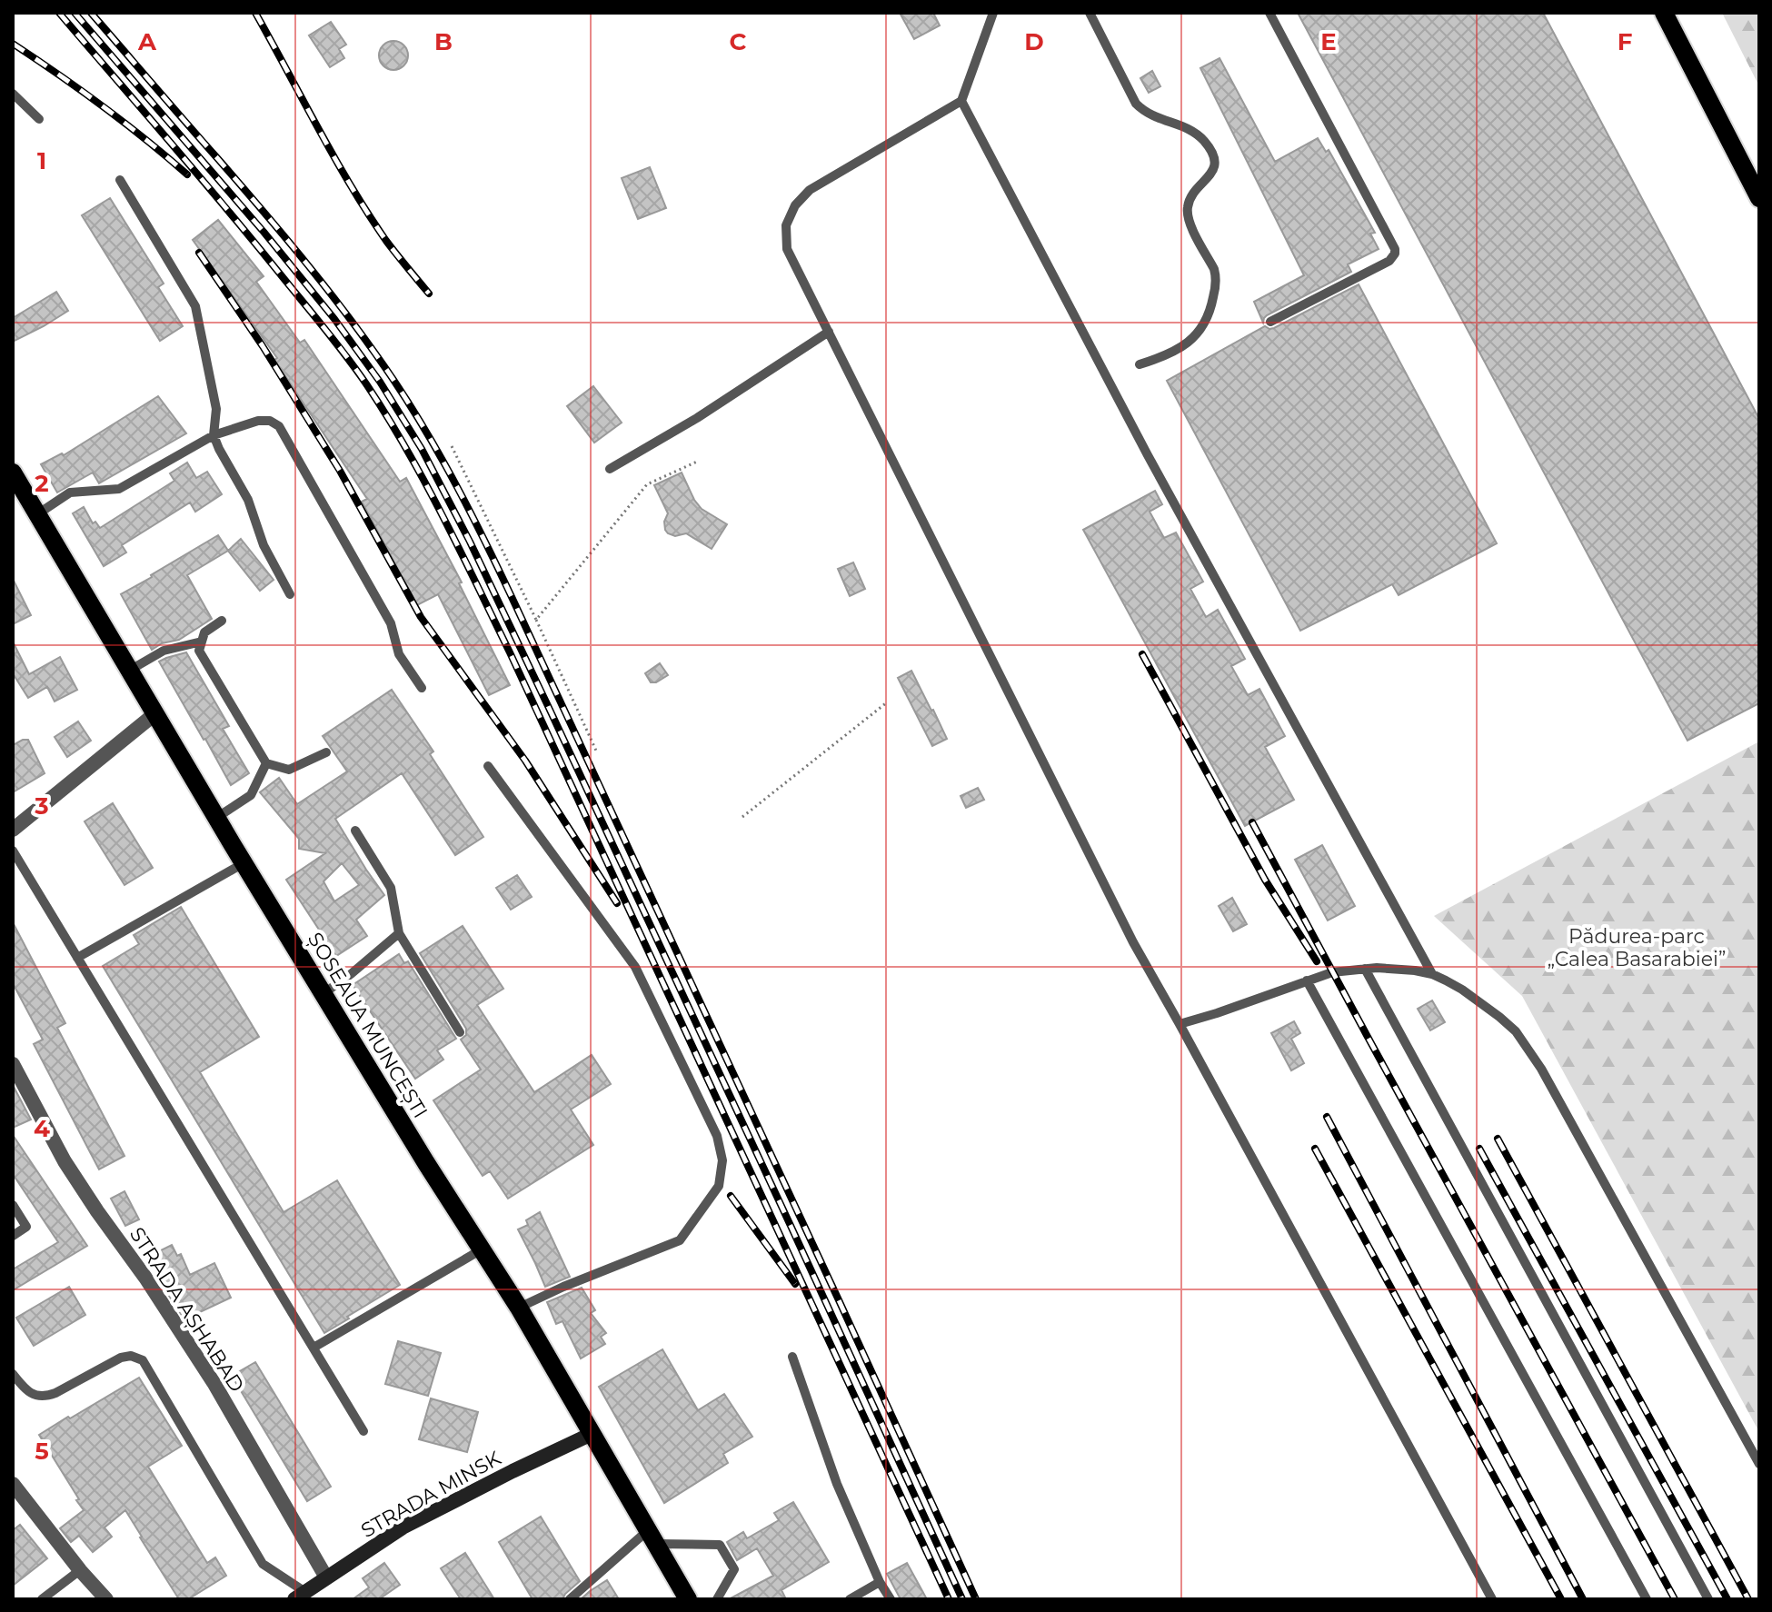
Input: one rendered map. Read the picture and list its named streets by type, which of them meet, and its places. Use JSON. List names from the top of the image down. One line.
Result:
{"streets":{"main road":["ȘOSEAUA MUNCEȘTI"],"street":["STRADA AȘHABAD","STRADA MINSK"]},"crossings":[["ȘOSEAUA MUNCEȘTI","STRADA MINSK"],["STRADA AȘHABAD","STRADA MINSK"]],"parks":["Pădurea-parc „Calea Basarabiei”"],"grid":{"columns":["A","B","C","D","E","F"],"rows":["1","2","3","4","5"]}}
